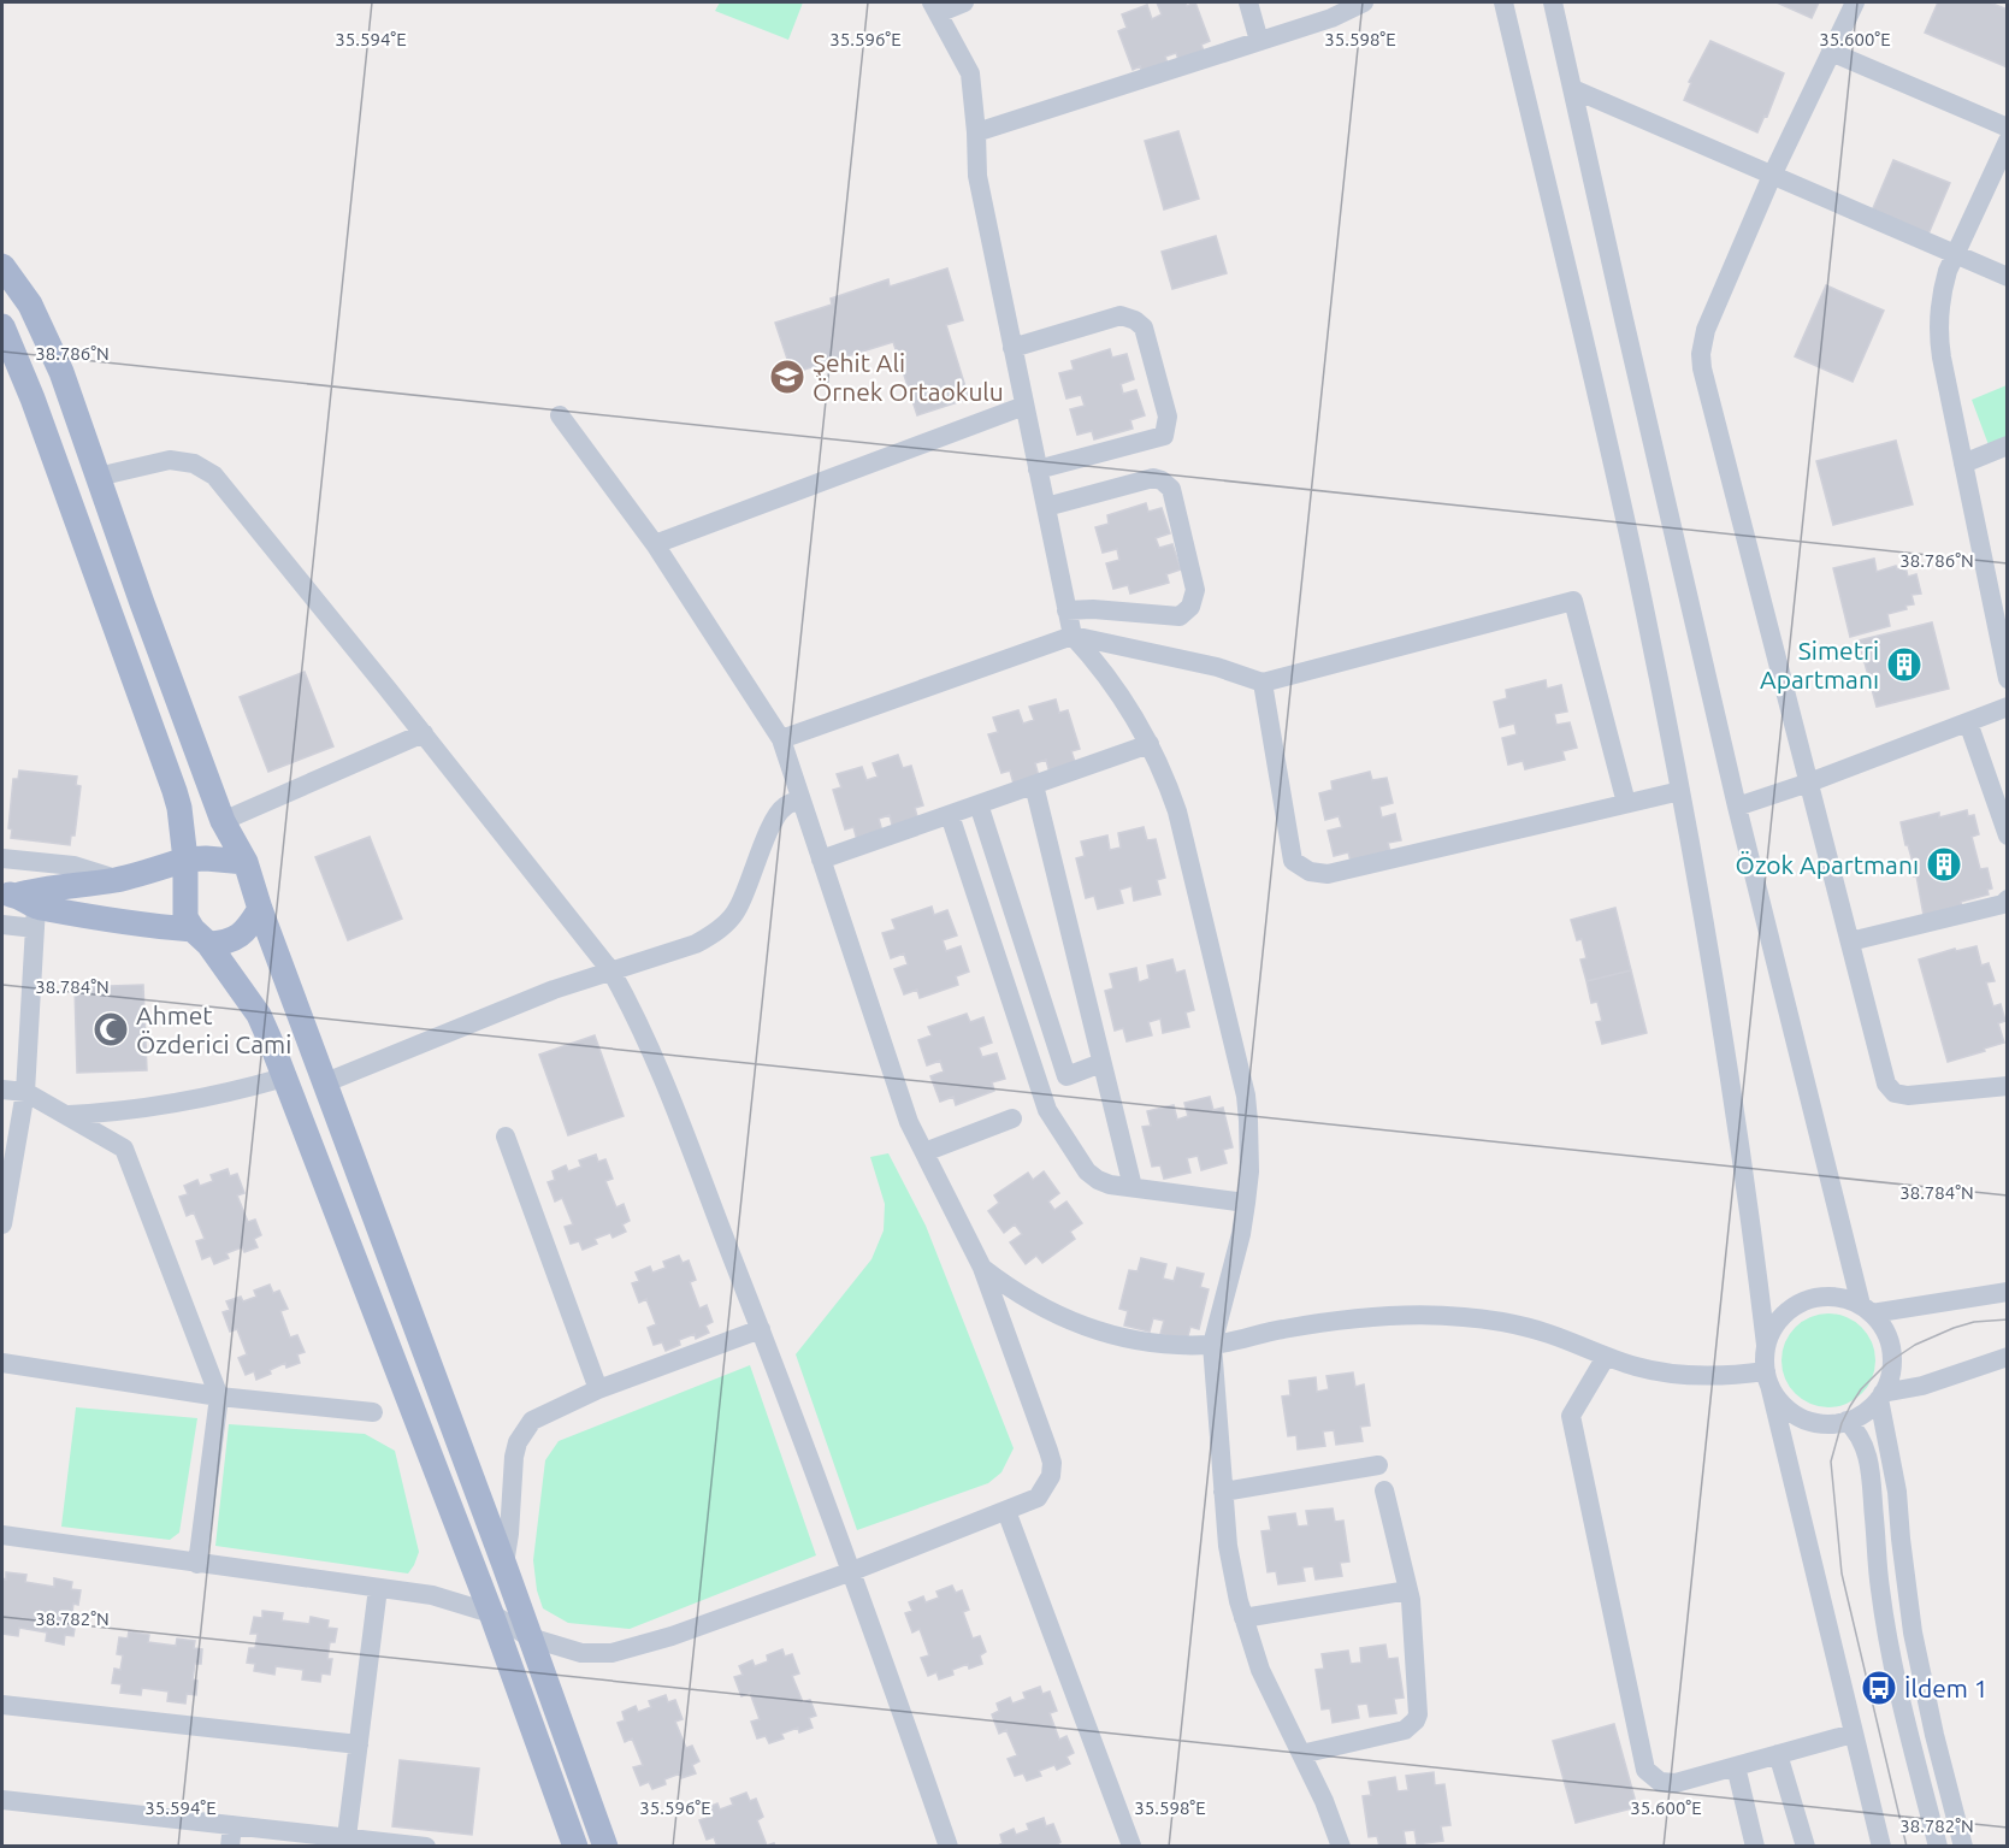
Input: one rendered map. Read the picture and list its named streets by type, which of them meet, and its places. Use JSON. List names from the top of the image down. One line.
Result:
{"places":{"school or university":["Şehit Ali Örnek Ortaokulu"],"building":["Simetri Apartmanı","Özok Apartmanı"],"mosque":["Ahmet Özderici Cami"],"bus stop":["İldem 1"]},"coordinates":["35.594°E","35.596°E","35.598°E","35.600°E","38.786°N","38.784°N","38.782°N"]}
